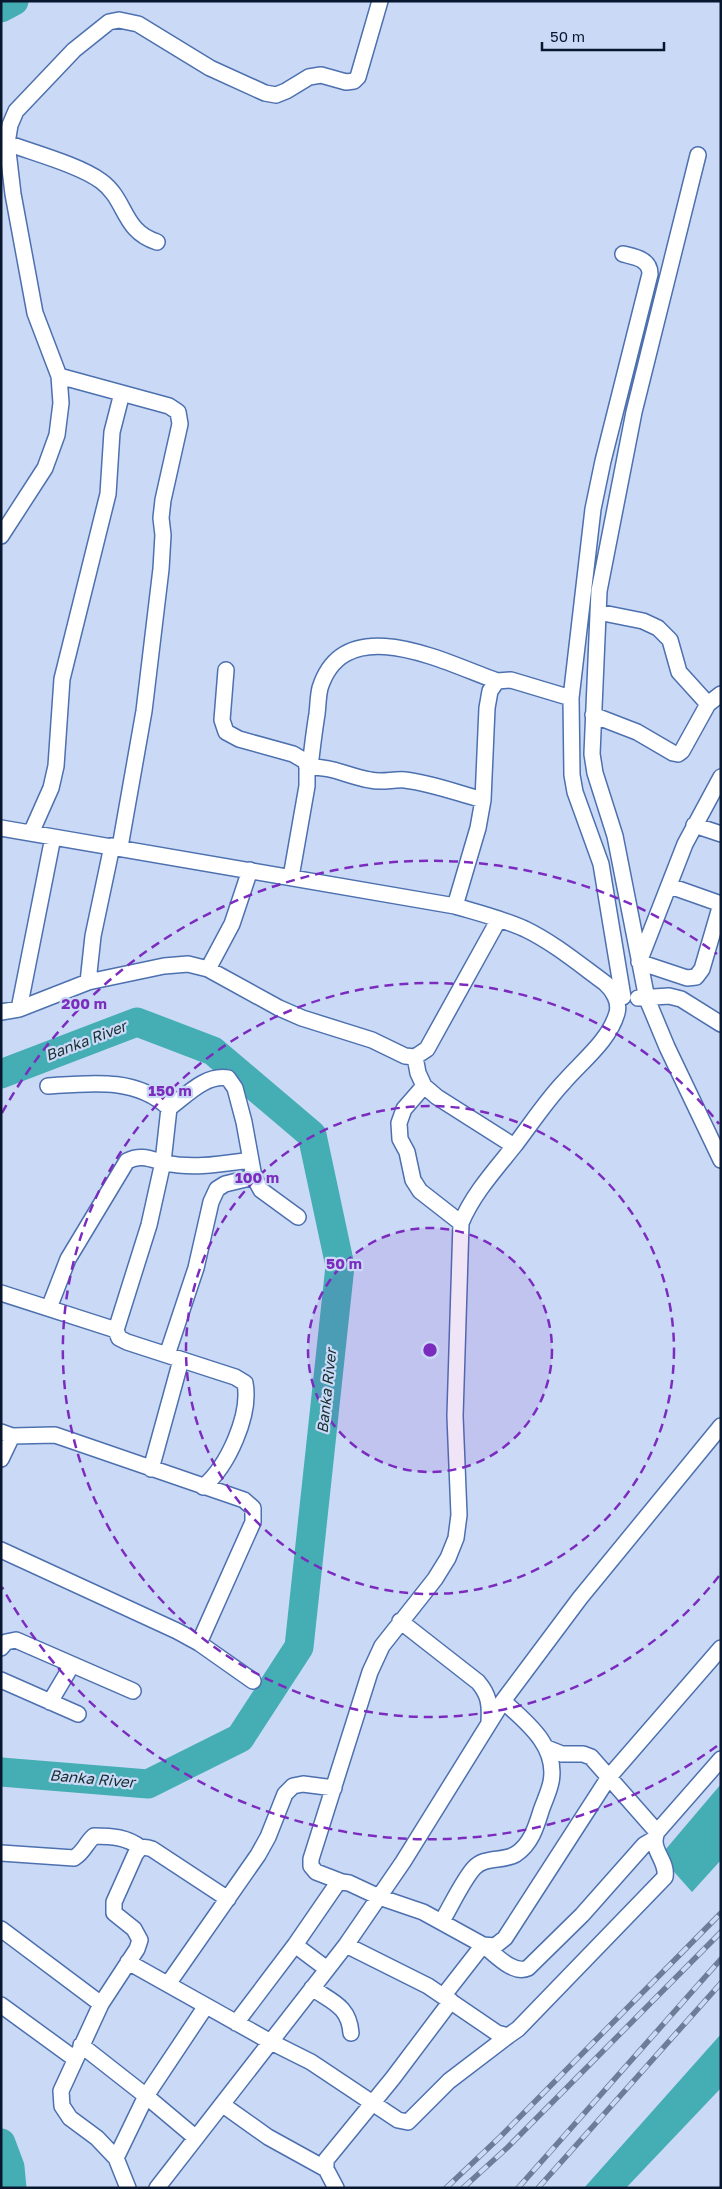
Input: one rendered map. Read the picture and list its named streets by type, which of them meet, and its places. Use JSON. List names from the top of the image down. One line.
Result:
{"water":["Banka River"],"scale_bar":"50 m","rings":["200 m","150 m","100 m","50 m"]}
